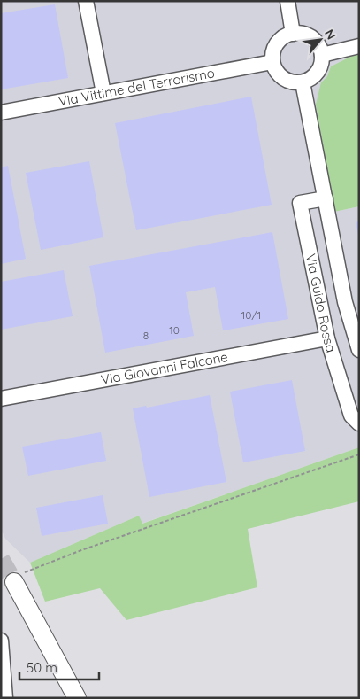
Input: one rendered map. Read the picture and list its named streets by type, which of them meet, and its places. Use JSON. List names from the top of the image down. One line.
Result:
{"streets":{"street":["Via Vittime del Terrorismo","Via Guido Rossa","Via Giovanni Falcone"]},"crossings":[["Via Vittime del Terrorismo","Via Guido Rossa"],["Via Guido Rossa","Via Giovanni Falcone"]],"house_numbers":["10/1","10","8"],"scale_bar":"50 m","north":"top right"}
